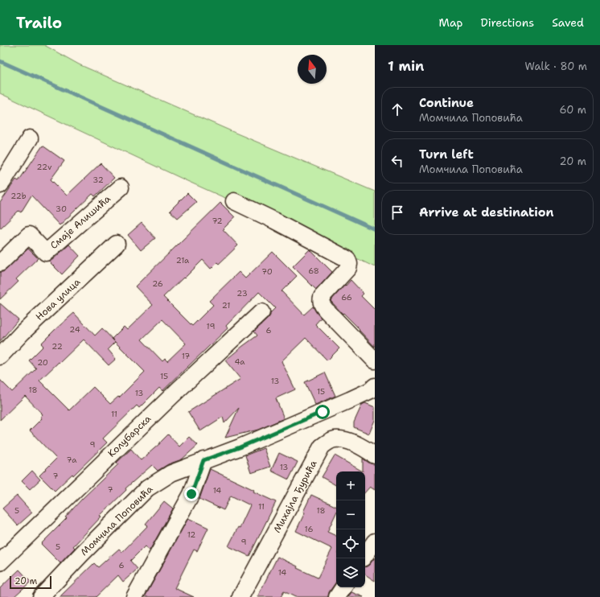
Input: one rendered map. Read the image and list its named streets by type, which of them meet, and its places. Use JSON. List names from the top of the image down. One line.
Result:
{"streets":{"street":["Смаје Алишића","Нова улица","Колубарска","Михајла Ђурића","Момчила Поповића"]},"house_numbers":["22v","32","22b","30","72","21a","68","70","26","23","66","21","19","24","6","22","17","4a","20","15","13","18","15","13","11","9","7a","13","7","7","14","11","5","18","16","12","9","5","6","14"],"scale_bar":"20 m","north":"top","page":{"header":"Trailo","nav":["Map","Directions","Saved"],"heading":["1 min","Walk · 80 m"],"list":[["Continue","Момчила Поповића","60 m"],["Turn left","Момчила Поповића","20 m"],"Arrive at destination"],"map_buttons":["+","−"],"scale":"20 m"}}
